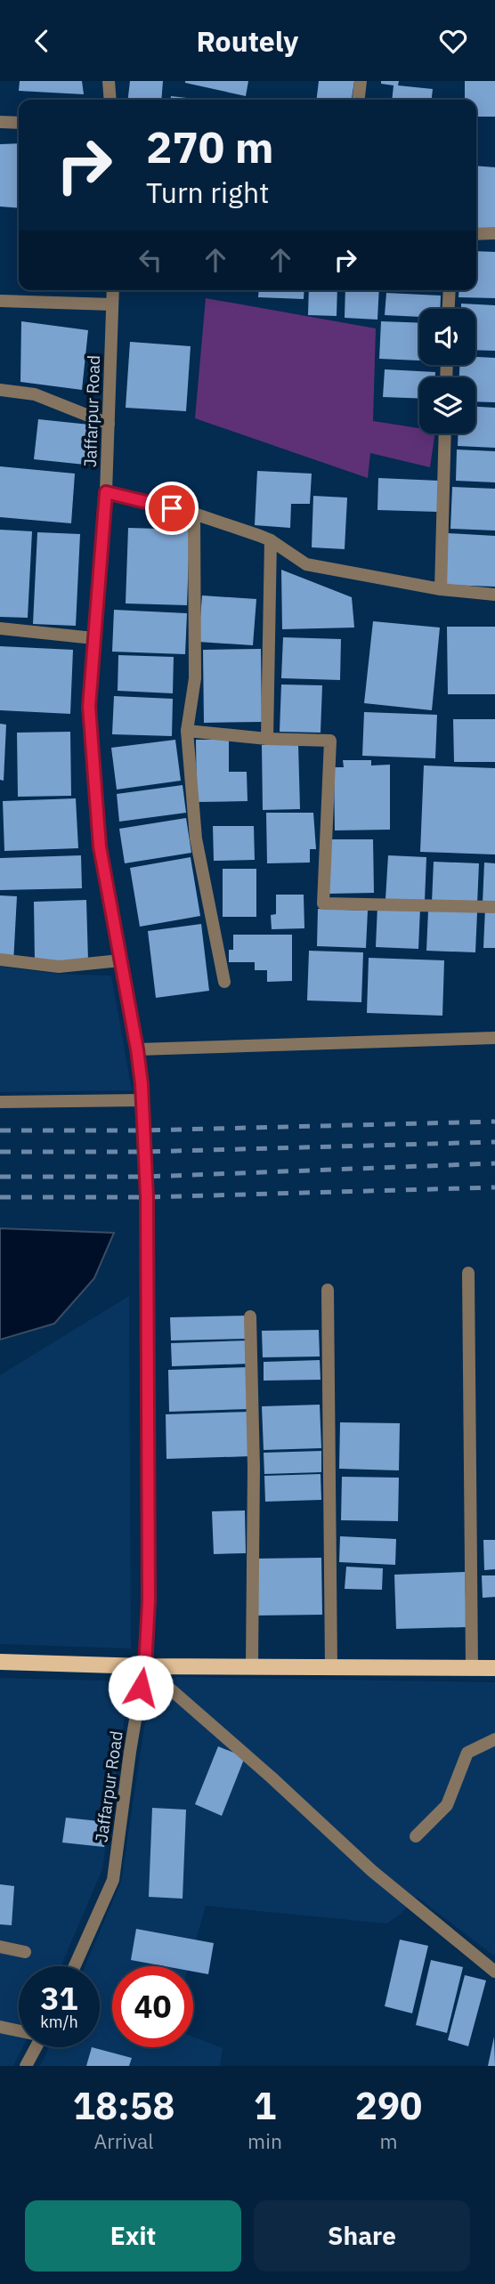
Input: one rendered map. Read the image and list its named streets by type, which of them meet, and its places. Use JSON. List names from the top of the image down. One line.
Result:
{"streets":{"street":["Jaffarpur Road"]},"page":{"header":"Routely","turn":["270 m","Turn right"],"speed":"31 km/h","limit":"40","eta":["18:58","Arrival","1","min","290","m"],"buttons":["Exit","Share"]}}
